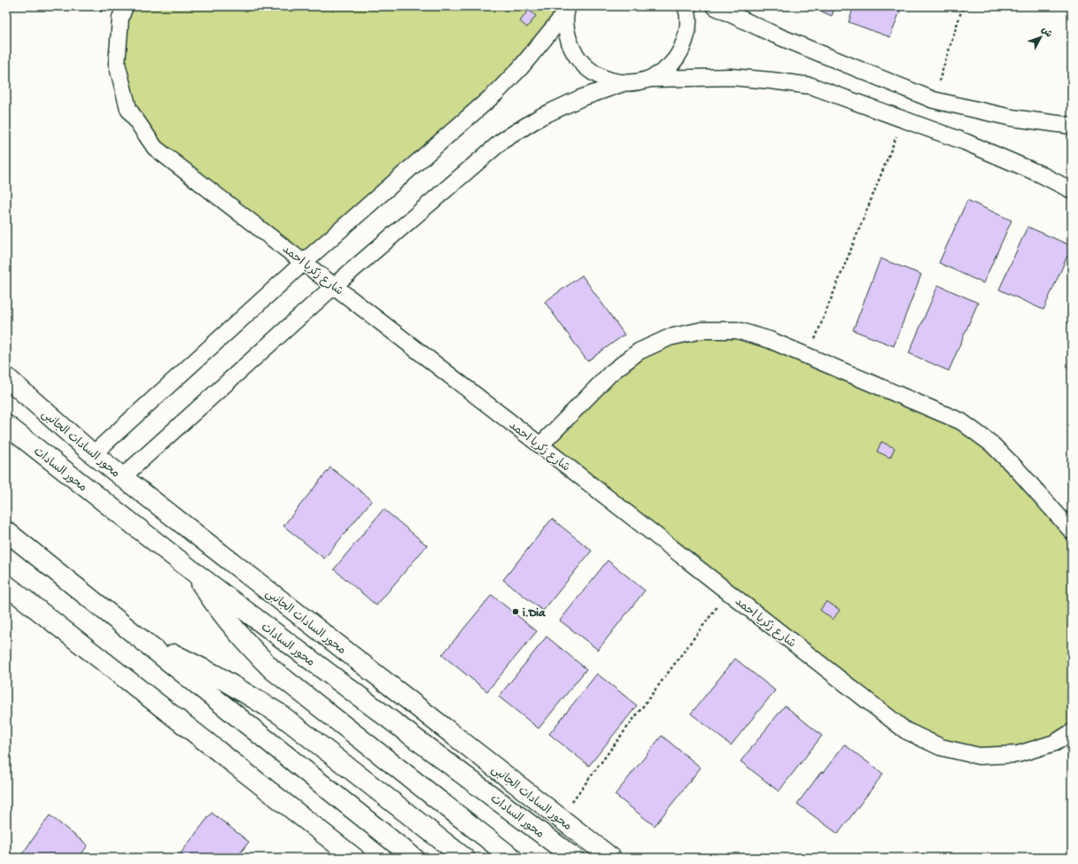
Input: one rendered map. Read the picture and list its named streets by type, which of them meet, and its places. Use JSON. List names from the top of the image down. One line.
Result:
{"streets":{"main road":["محور السادات الجانبى","محور السادات"],"street":["شارع زكريا احمد"]},"places":["i.Dia"],"north":"top right"}
